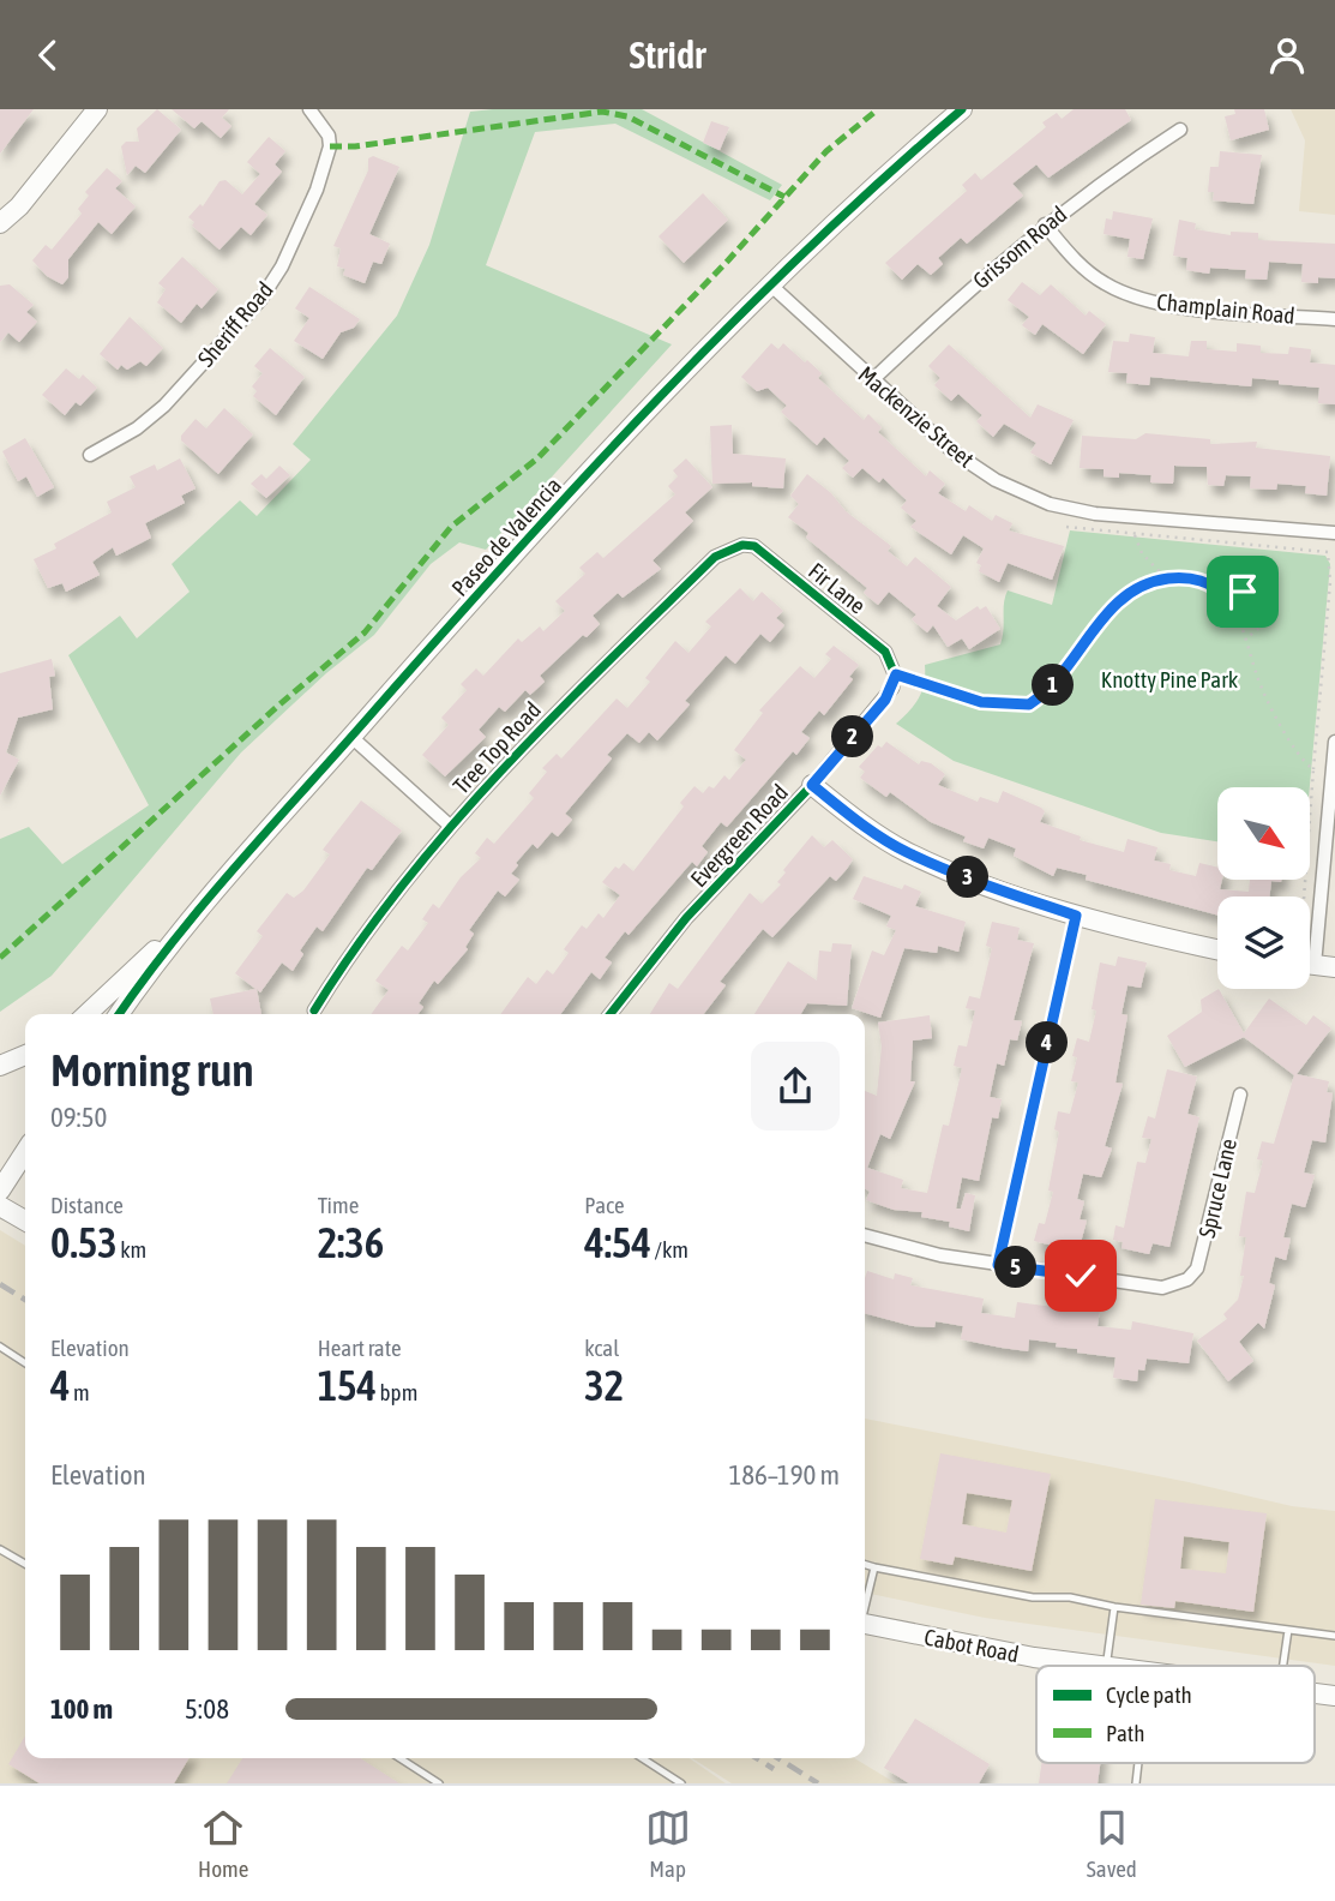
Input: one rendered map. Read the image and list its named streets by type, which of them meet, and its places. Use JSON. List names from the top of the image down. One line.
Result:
{"streets":{"main road":["Paseo de Valencia","Cabot Road"],"street":["Grissom Road","Champlain Road","Sheriff Road","Mackenzie Street","Fir Lane","Tree Top Road","Evergreen Road","Spruce Lane"]},"crossings":[["Grissom Road","Champlain Road"],["Grissom Road","Mackenzie Street"],["Mackenzie Street","Paseo de Valencia"],["Fir Lane","Tree Top Road"],["Fir Lane","Evergreen Road"]],"parks":["Knotty Pine Park"],"legend":["Cycle path","Path"],"north":"bottom right","page":{"header":"Stridr","pins":["1","2","3","4","5"],"heading":["Morning run","09:50"],"stats":[["Distance","0.53 km"],["Time","2:36"],["Pace","4:54 /km"],["Elevation","4 m"],["Heart rate","154 bpm"],["kcal","32"]],"chart":["Elevation","186–190 m"],"list":[{"name":"100 m","note":"5:08"}],"tabs":["Home","Map","Saved"]}}
